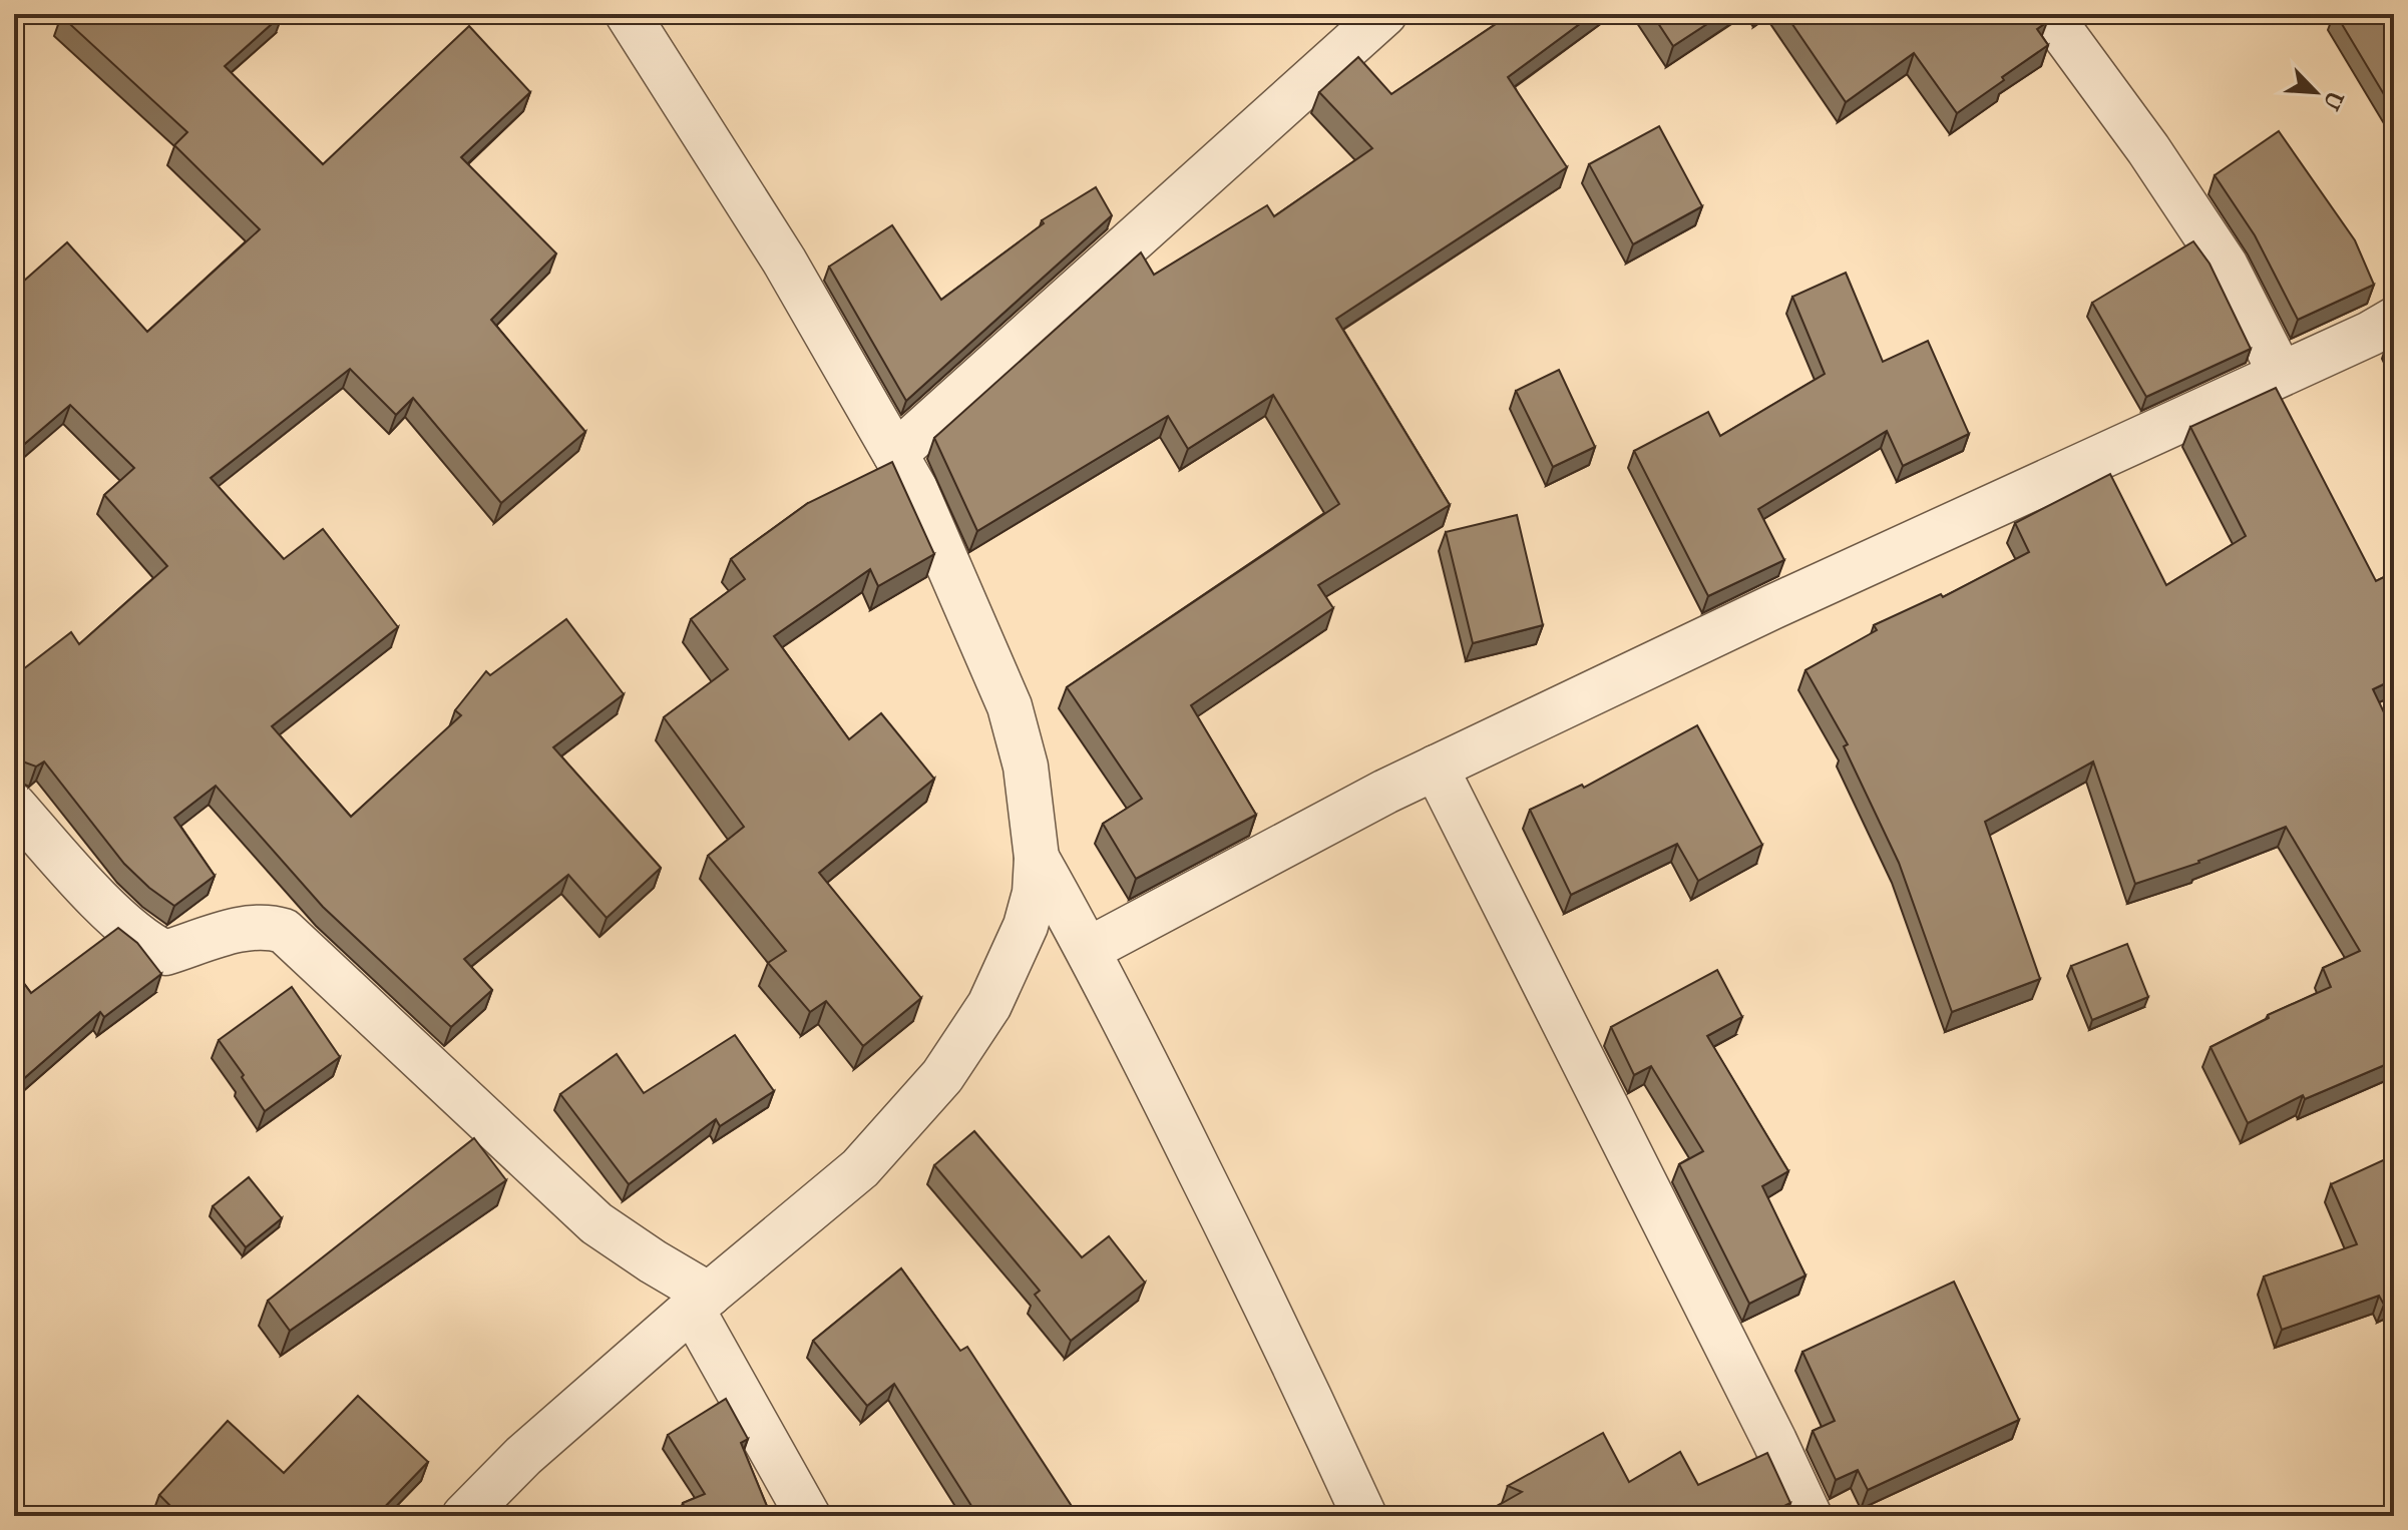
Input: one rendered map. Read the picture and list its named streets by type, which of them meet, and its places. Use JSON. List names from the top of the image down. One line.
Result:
{"north":"bottom right"}
